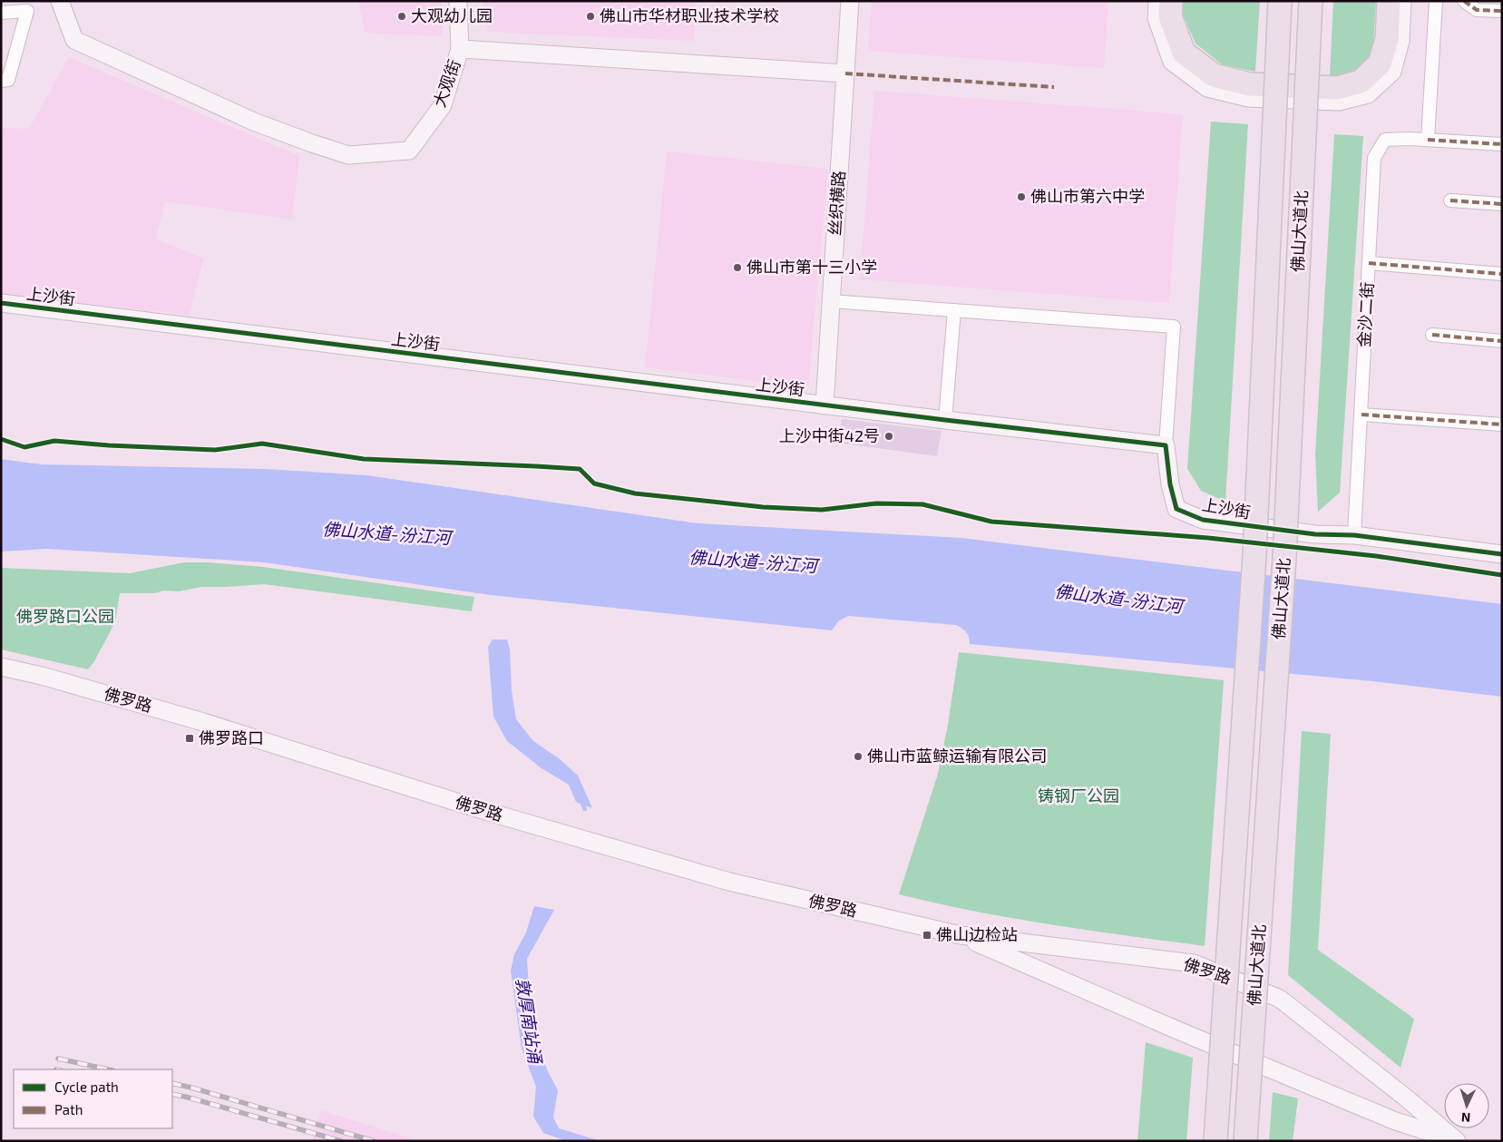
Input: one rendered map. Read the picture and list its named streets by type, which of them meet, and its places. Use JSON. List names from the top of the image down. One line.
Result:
{"streets":{"highway":["佛山大道北"],"street":["大观街","丝织横路","上沙街","金沙二街","佛罗路"]},"crossings":[["大观街","丝织横路"],["丝织横路","上沙街"],["上沙街","金沙二街"]],"water":["佛山水道-汾江河","敦厚南站涌"],"parks":["佛罗路口公园","铸钢厂公园"],"places":{"other":["大观幼儿园","佛山市华材职业技术学校","佛山市第六中学","佛山市第十三小学","上沙中街42号","佛山市蓝鲸运输有限公司"],"transit":["佛罗路口","佛山边检站"]},"legend":["Cycle path","Path"],"north":"bottom"}
